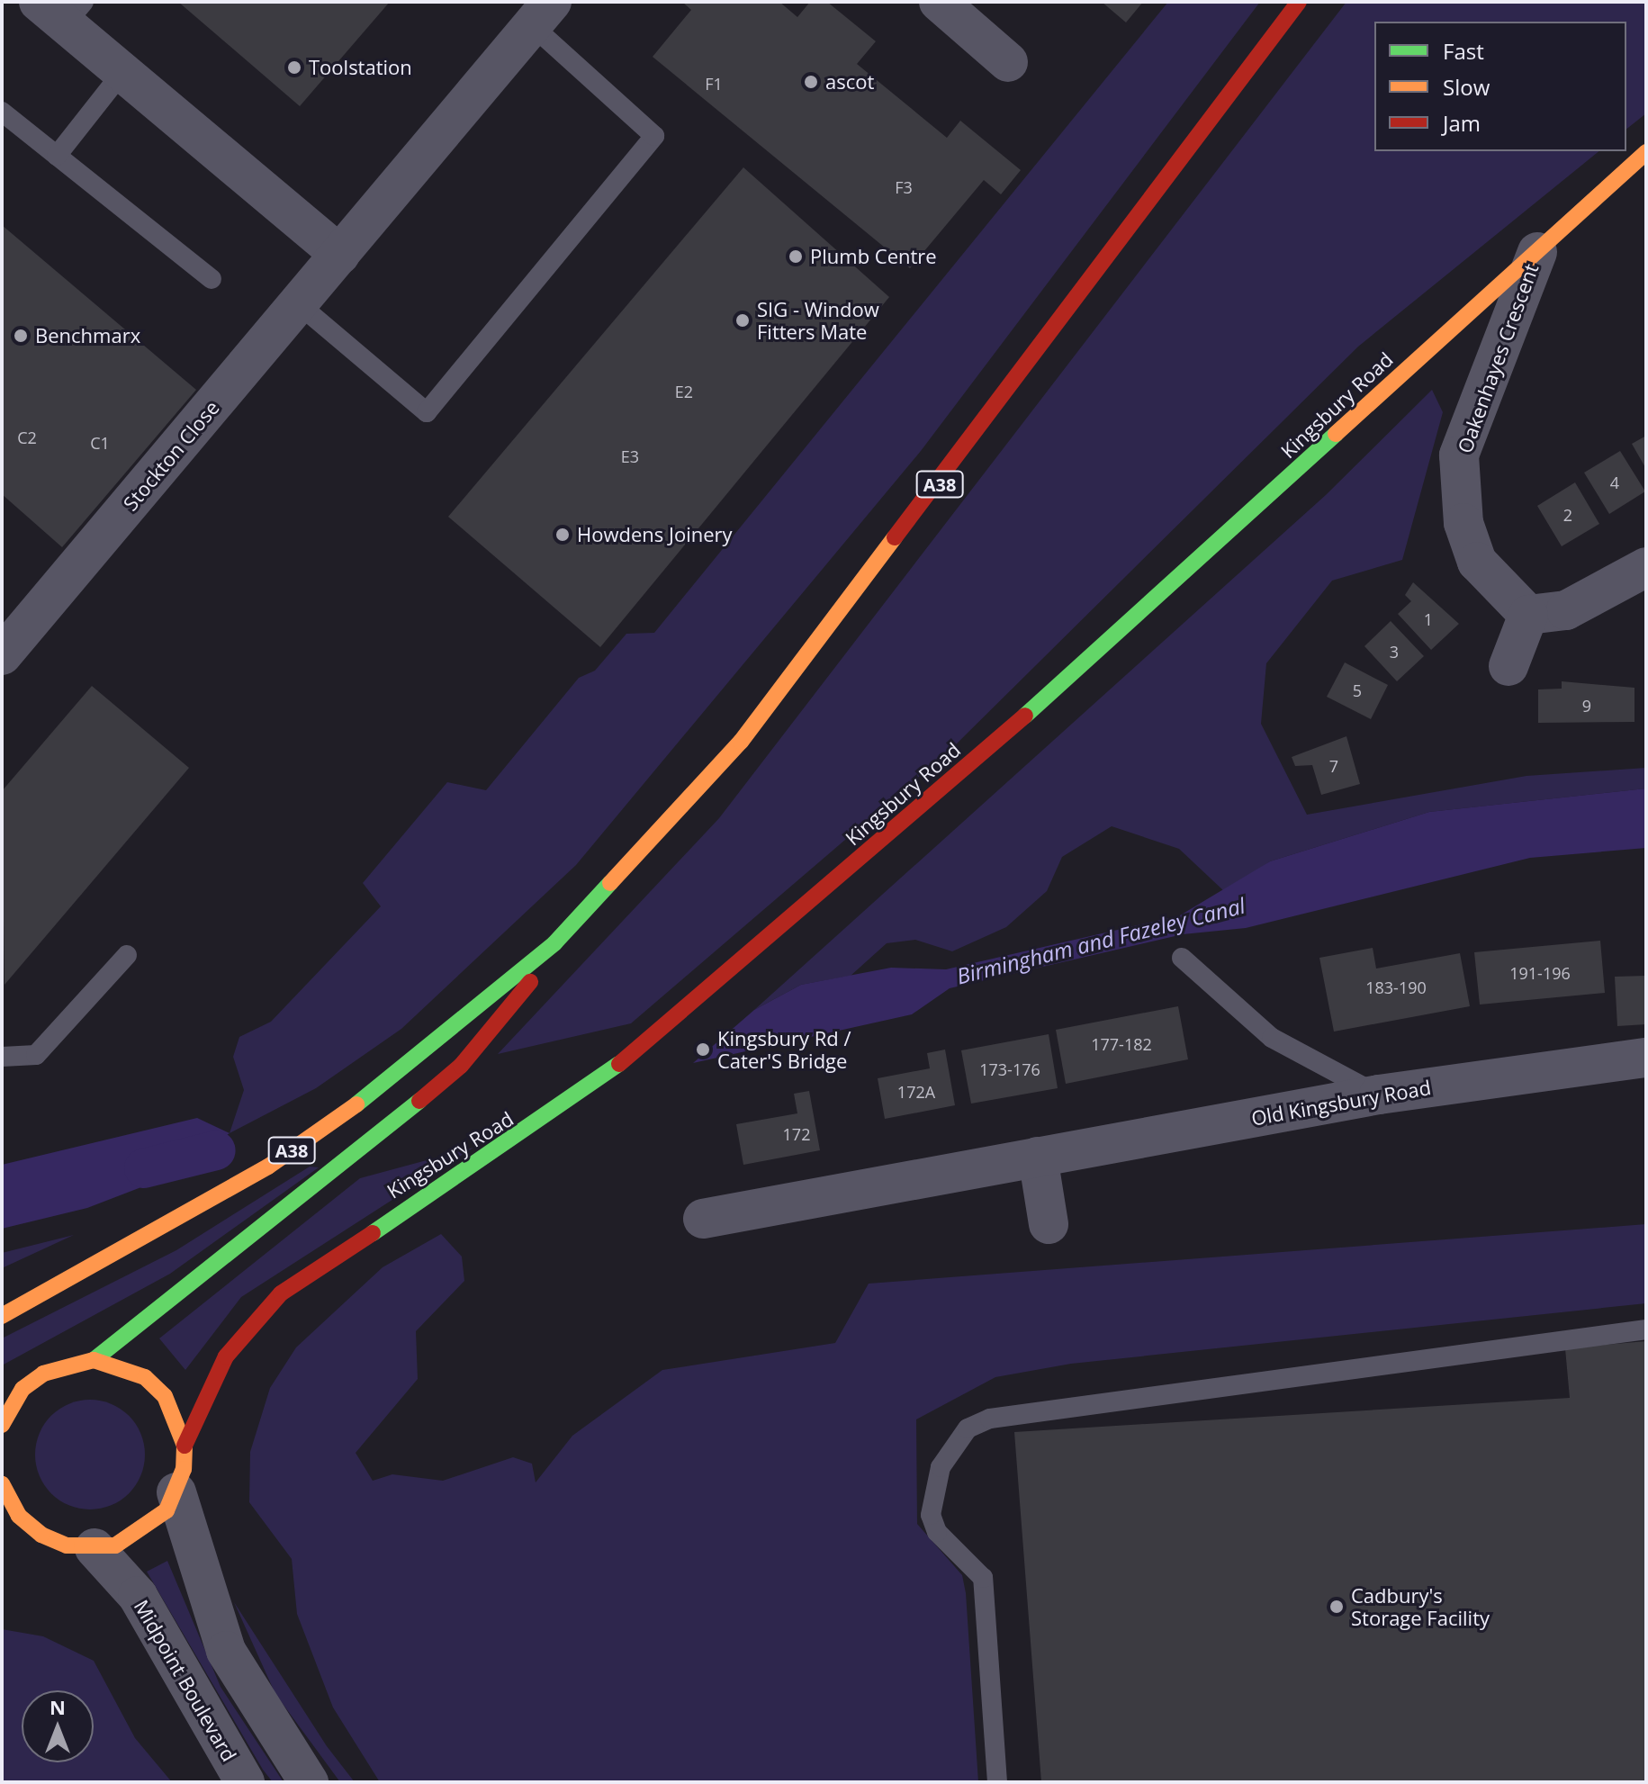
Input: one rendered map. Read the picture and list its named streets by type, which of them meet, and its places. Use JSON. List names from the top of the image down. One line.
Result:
{"streets":{"highway":["Kingsbury Road","A38"],"street":["Oakenhayes Crescent","Stockton Close","Old Kingsbury Road","Midpoint Boulevard"]},"crossings":[["Oakenhayes Crescent","Kingsbury Road"]],"water":["Birmingham and Fazeley Canal"],"places":["Toolstation","ascot","Plumb Centre","SIG - Window Fitters Mate","Benchmarx","Howdens Joinery","Kingsbury Rd / Cater'S Bridge","Cadbury's Storage Facility"],"house_numbers":["F1","F3","E2","C2","C1","E3","4","2","1","3","5","9","7","191-196","183-190","177-182","173-176","172A","172"],"legend":["Fast","Slow","Jam"],"north":"top"}
